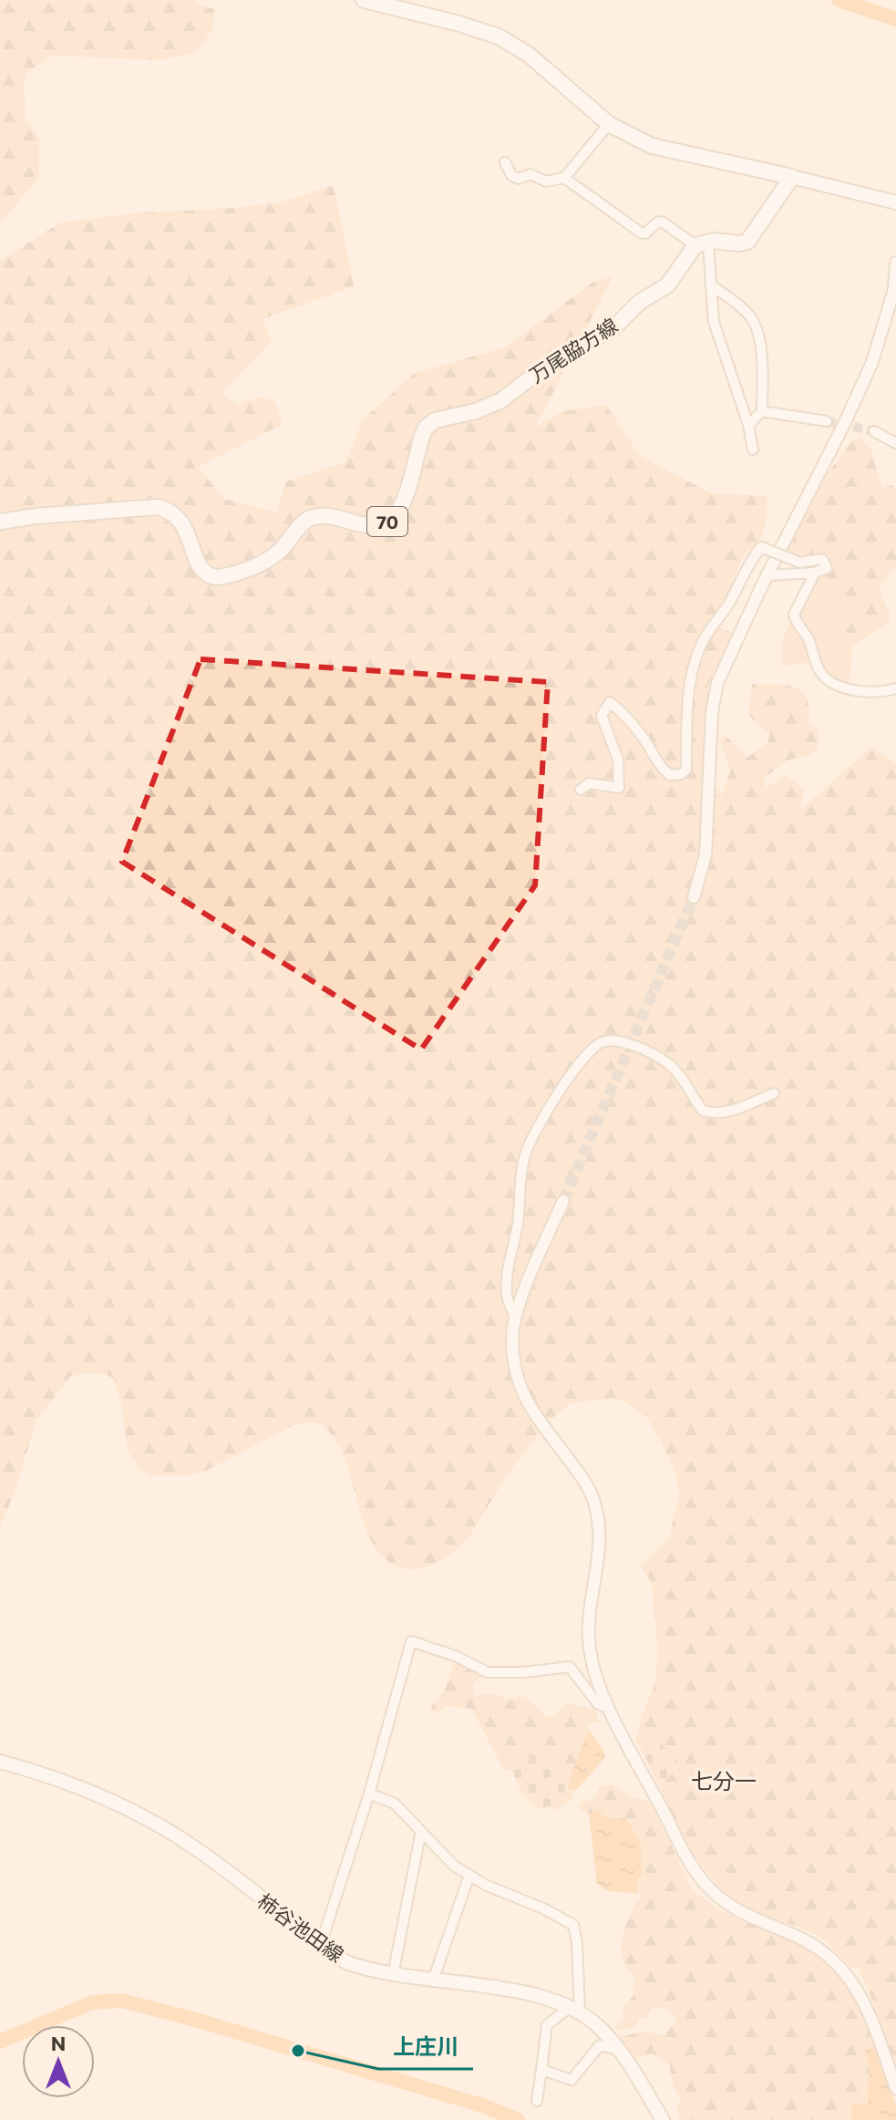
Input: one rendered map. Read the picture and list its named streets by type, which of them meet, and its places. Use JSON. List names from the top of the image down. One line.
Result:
{"streets":{"main road":["万尾脇方線","70","柿谷池田線"]},"districts":["七分一"],"places":["上庄川"],"north":"top"}
